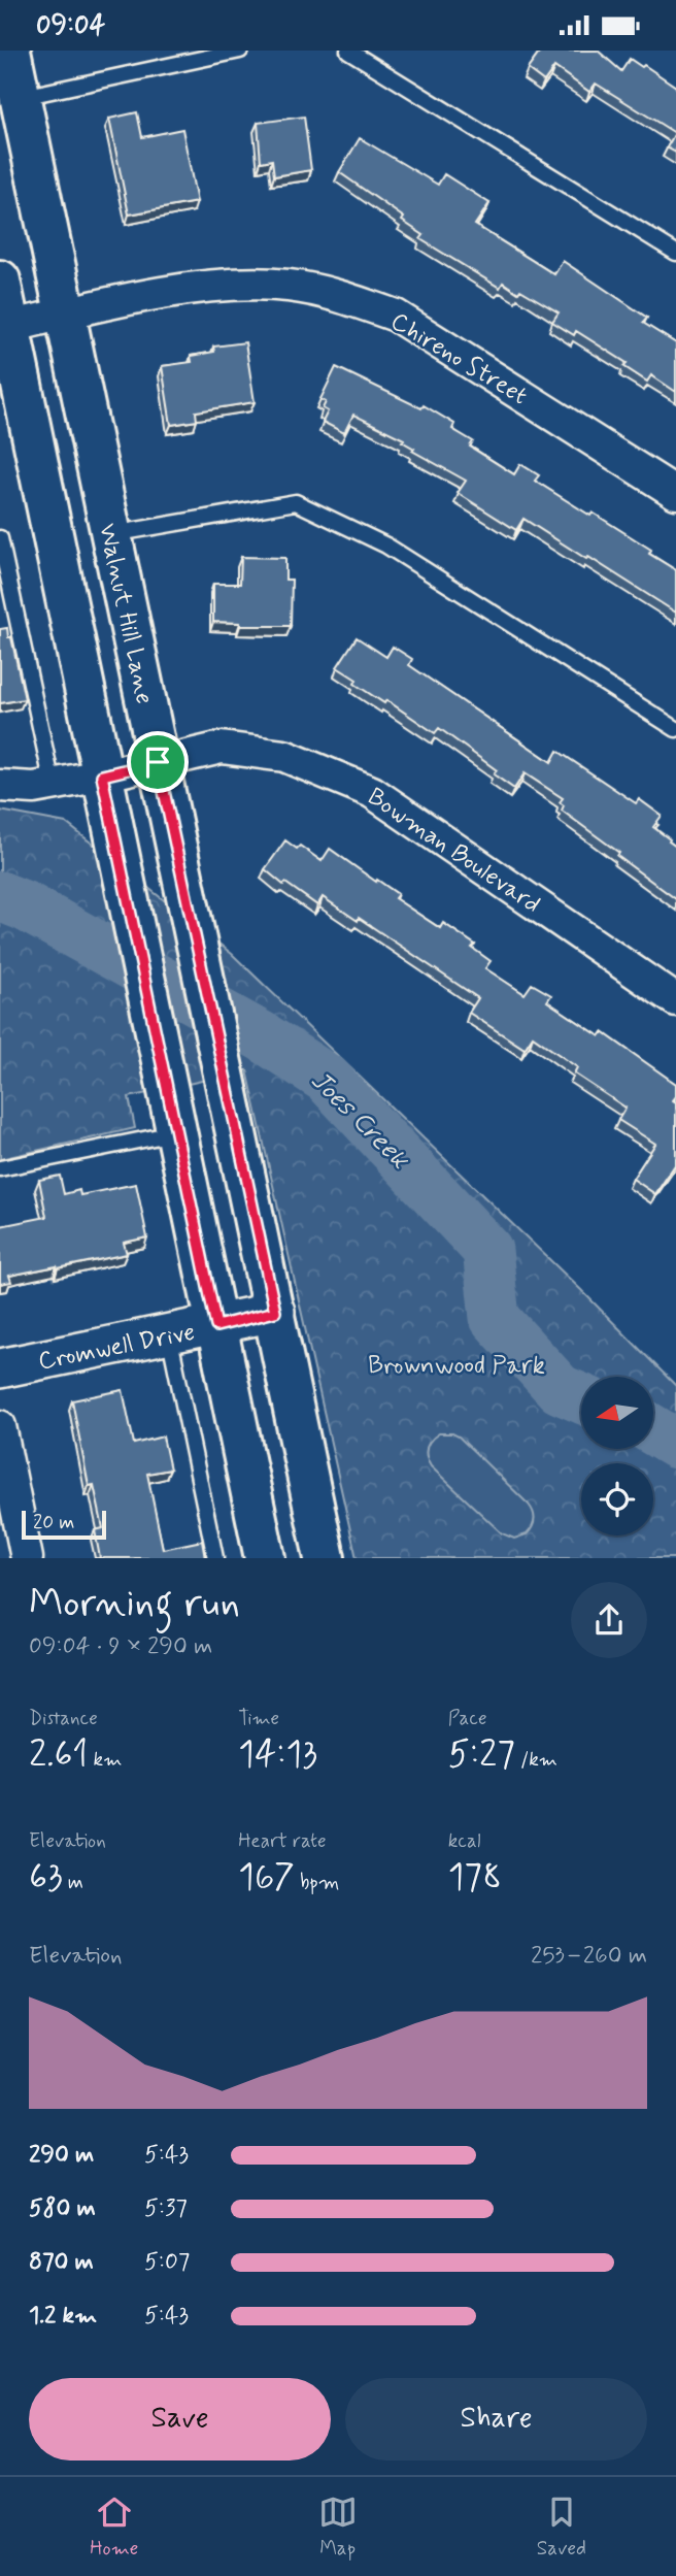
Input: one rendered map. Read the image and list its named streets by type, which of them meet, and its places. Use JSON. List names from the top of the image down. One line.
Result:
{"streets":{"main road":["Walnut Hill Lane"],"street":["Chireno Street","Bowman Boulevard","Cromwell Drive"]},"crossings":[["Chireno Street","Walnut Hill Lane"],["Walnut Hill Lane","Bowman Boulevard"],["Walnut Hill Lane","Cromwell Drive"]],"water":["Joes Creek"],"parks":["Brownwood Park"],"scale_bar":"20 m","north":"left","page":{"status":"09:04","scale":"20 m","heading":["Morning run","09:04 · 9 × 290 m"],"stats":[["Distance","2.61 km"],["Time","14:13"],["Pace","5:27 /km"],["Elevation","63 m"],["Heart rate","167 bpm"],["kcal","178"]],"chart":["Elevation","253–260 m"],"list":[{"name":"290 m","note":"5:43"},{"name":"580 m","note":"5:37"},{"name":"870 m","note":"5:07"},{"name":"1.2 km","note":"5:43"}],"buttons":["Save","Share"],"tabs":["Home","Map","Saved"]}}
